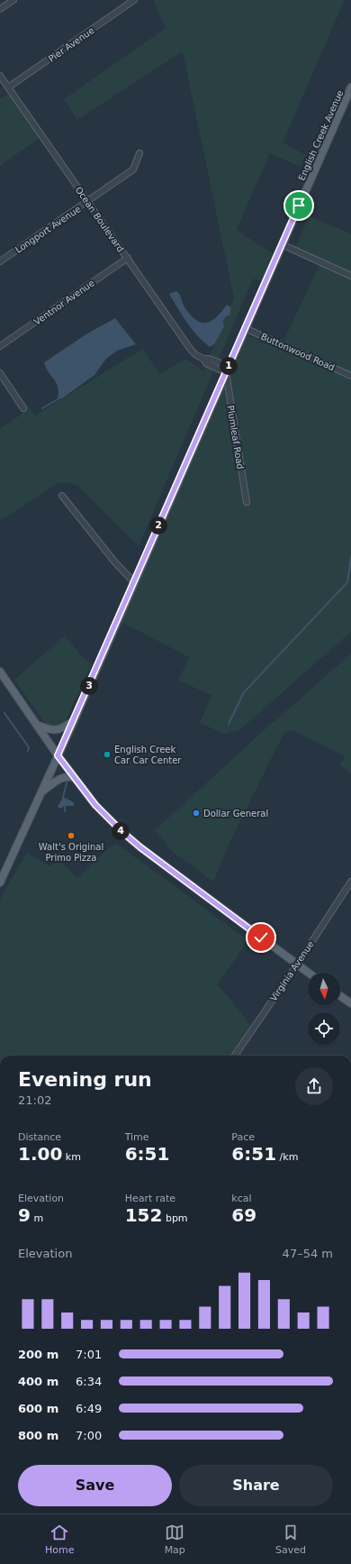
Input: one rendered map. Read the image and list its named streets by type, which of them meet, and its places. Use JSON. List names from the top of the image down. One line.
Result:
{"streets":{"main road":["English Creek Avenue"],"street":["Pier Avenue","Ocean Boulevard","Longport Avenue","Ventnor Avenue","Buttonwood Road","Plumleaf Road","Virginia Avenue"]},"crossings":[["Pier Avenue","Ocean Boulevard"],["English Creek Avenue","Ocean Boulevard"],["English Creek Avenue","Buttonwood Road"],["English Creek Avenue","Plumleaf Road"],["Ocean Boulevard","Longport Avenue"],["Ocean Boulevard","Ventnor Avenue"],["Ocean Boulevard","Plumleaf Road"]],"places":["English Creek Car Car Center","Dollar General","Walt's Original Primo Pizza"],"north":"bottom","page":{"pins":["1","2","3","4"],"heading":["Evening run","21:02"],"stats":[["Distance","1.00 km"],["Time","6:51"],["Pace","6:51 /km"],["Elevation","9 m"],["Heart rate","152 bpm"],["kcal","69"]],"chart":["Elevation","47–54 m"],"list":[{"name":"200 m","note":"7:01"},{"name":"400 m","note":"6:34"},{"name":"600 m","note":"6:49"},{"name":"800 m","note":"7:00"}],"buttons":["Save","Share"],"tabs":["Home","Map","Saved"]}}
